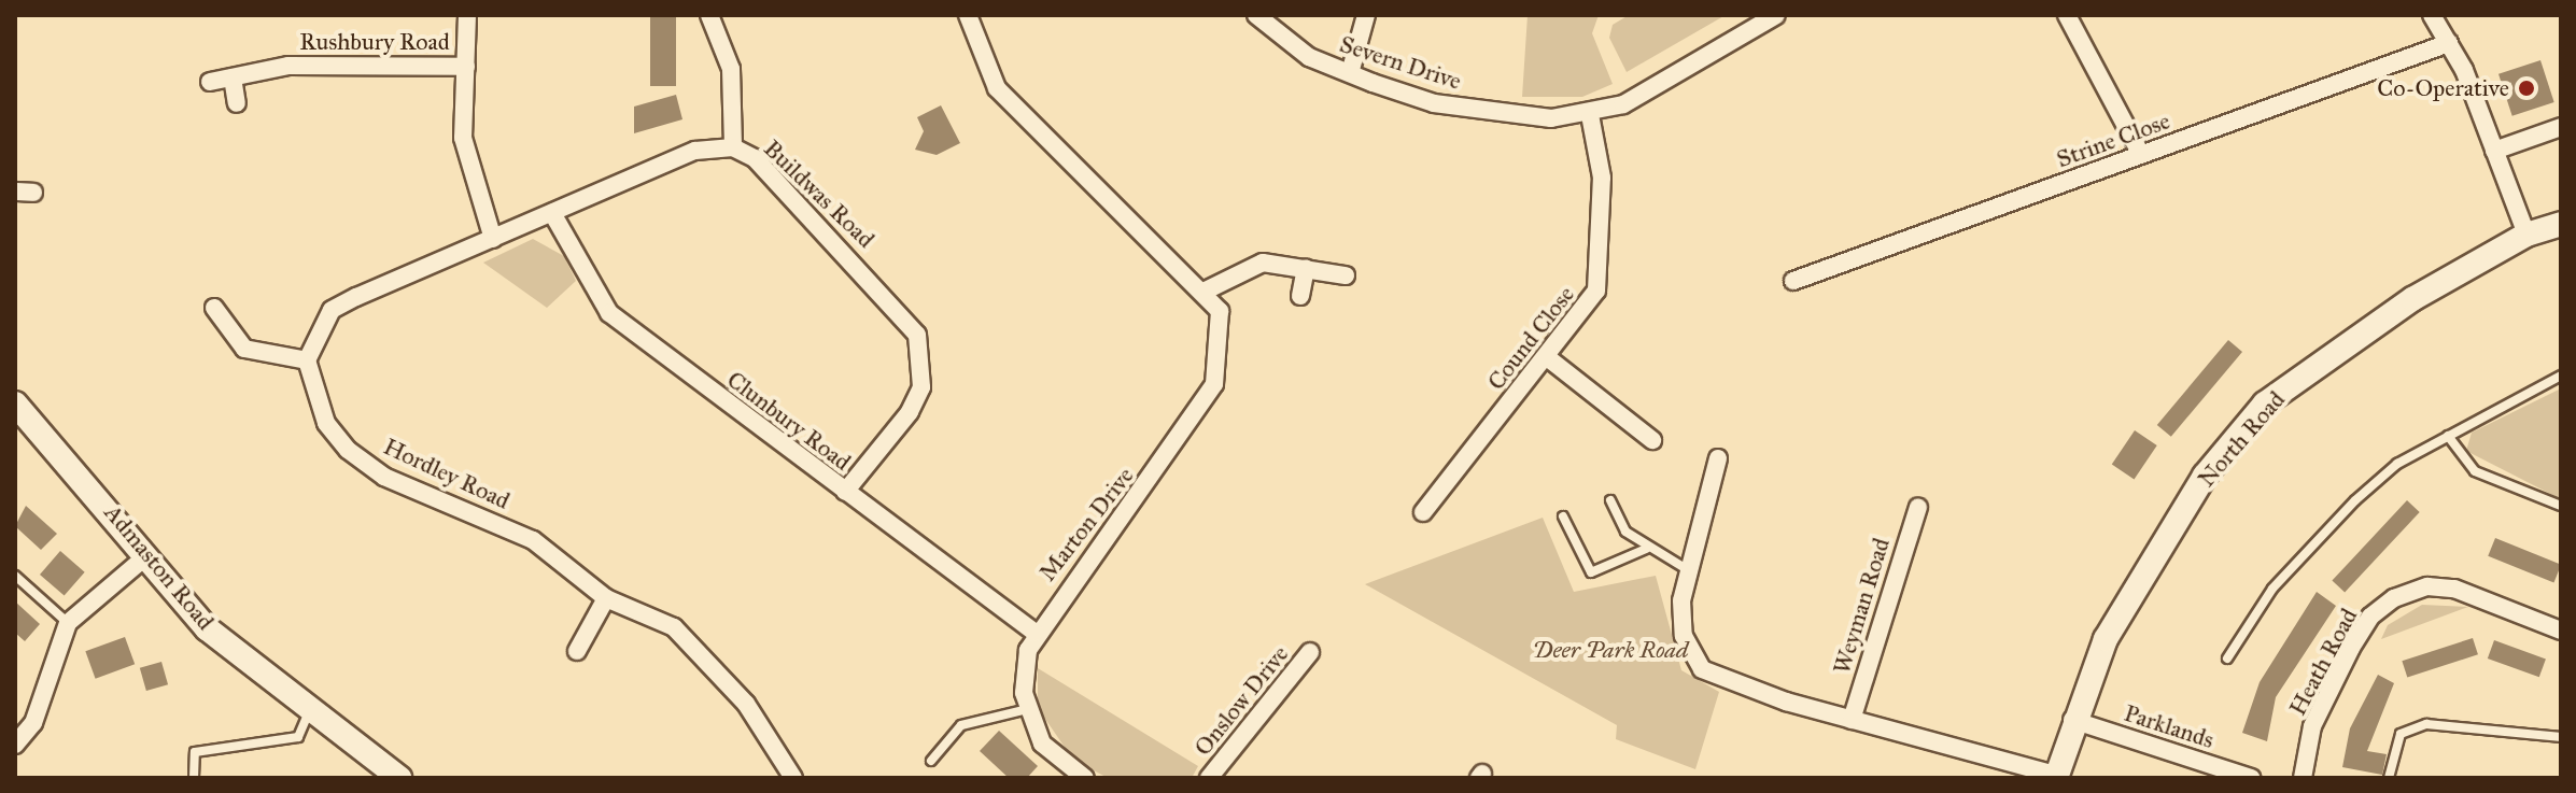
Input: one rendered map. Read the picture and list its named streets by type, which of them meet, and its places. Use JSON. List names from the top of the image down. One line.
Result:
{"streets":{"street":["Rushbury Road","Severn Drive","Strine Close","Buildwas Road","Cound Close","Clunbury Road","North Road","Hordley Road","Marton Drive","Admaston Road","Weyman Road","Heath Road","Onslow Drive","Parklands"]},"crossings":[["Severn Drive","Cound Close"],["Buildwas Road","Clunbury Road"],["Clunbury Road","Marton Drive"],["North Road","Parklands"]],"parks":["Deer Park Road"],"places":["Co-Operative"]}
